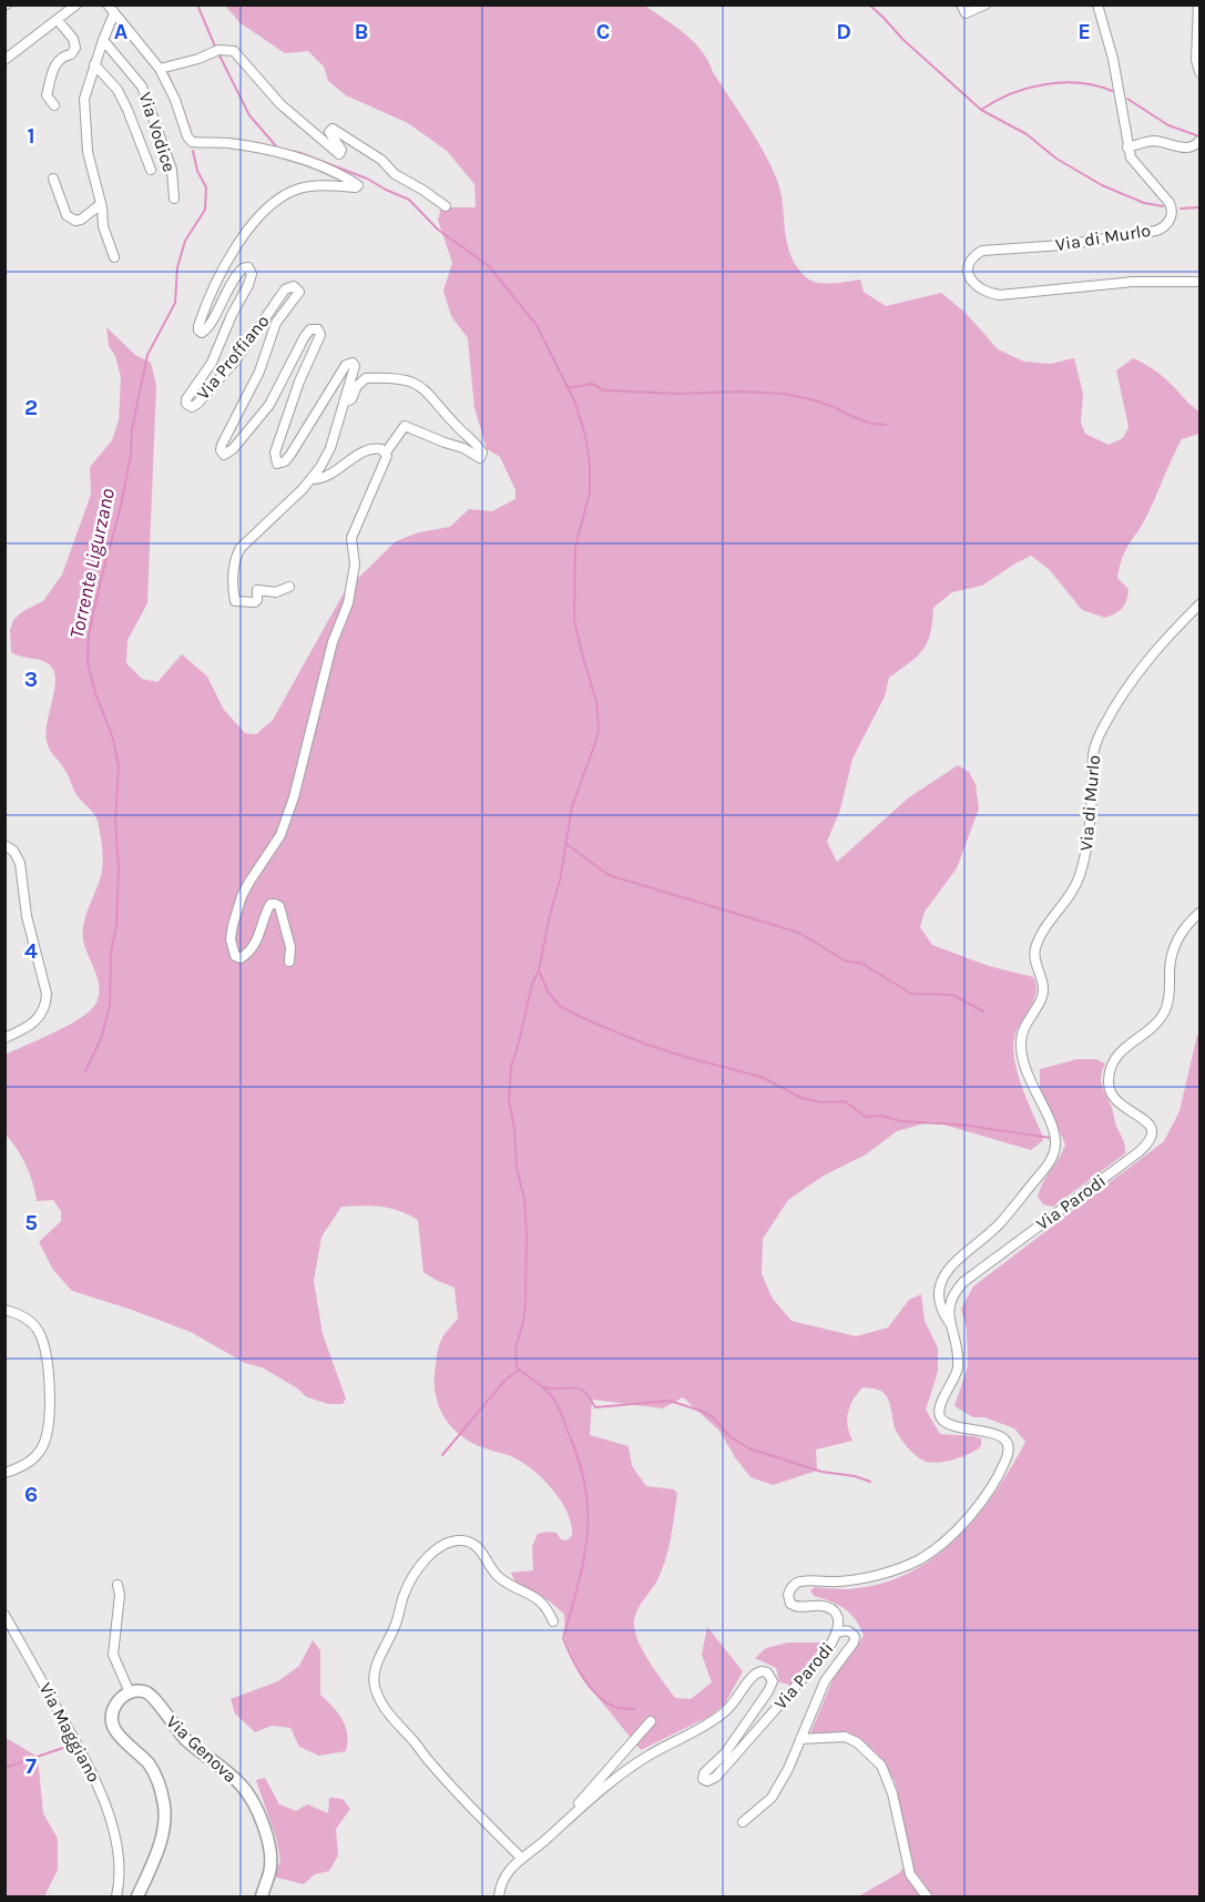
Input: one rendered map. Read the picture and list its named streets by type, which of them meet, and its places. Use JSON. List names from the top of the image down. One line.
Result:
{"streets":{"main road":["Via Genova"],"street":["Via Vodice","Via di Murlo","Via Proffiano","Via Parodi","Via Maggiano"]},"crossings":[["Via di Murlo","Via Parodi"]],"water":["Torrente Ligurzano"],"grid":{"columns":["A","B","C","D","E"],"rows":["1","2","3","4","5","6","7"]}}
